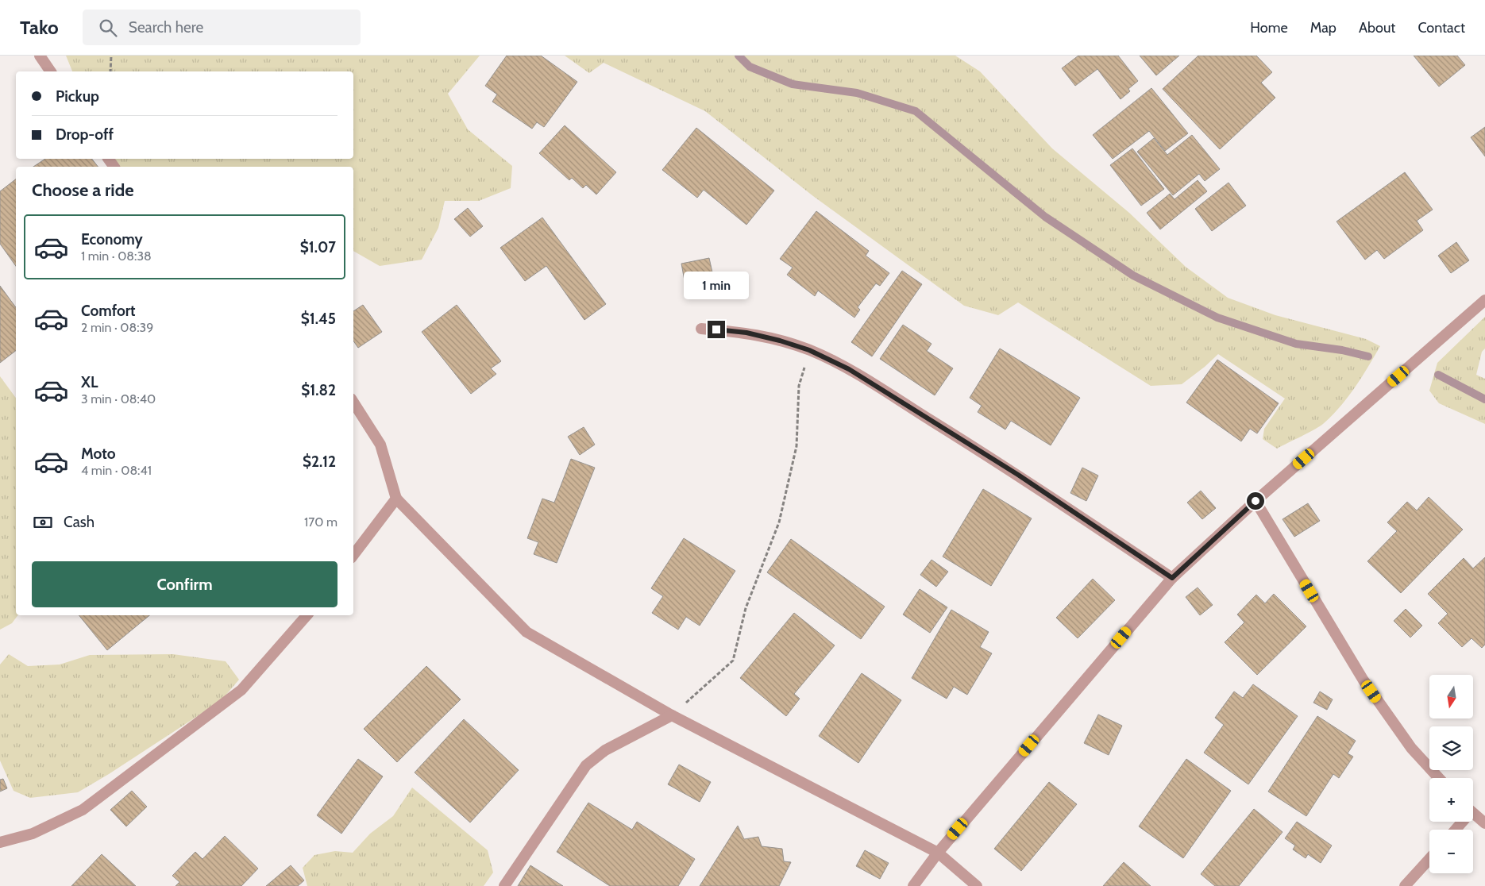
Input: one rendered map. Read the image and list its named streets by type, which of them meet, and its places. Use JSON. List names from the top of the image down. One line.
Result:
{"north":"bottom","page":{"header":"Tako","search":"Search here","nav":["Home","Map","About","Contact"],"banner":["Pickup","Drop-off"],"heading":"Choose a ride","list":[{"name":"Economy","note":"1 min · 08:38","value":"$1.07"},{"name":"Comfort","note":"2 min · 08:39","value":"$1.45"},{"name":"XL","note":"3 min · 08:40","value":"$1.82"},{"name":"Moto","note":"4 min · 08:41","value":"$2.12"}],"bubble":"1 min","pay":["Cash","170 m"],"buttons":"Confirm","map_buttons":["+","−"]}}
